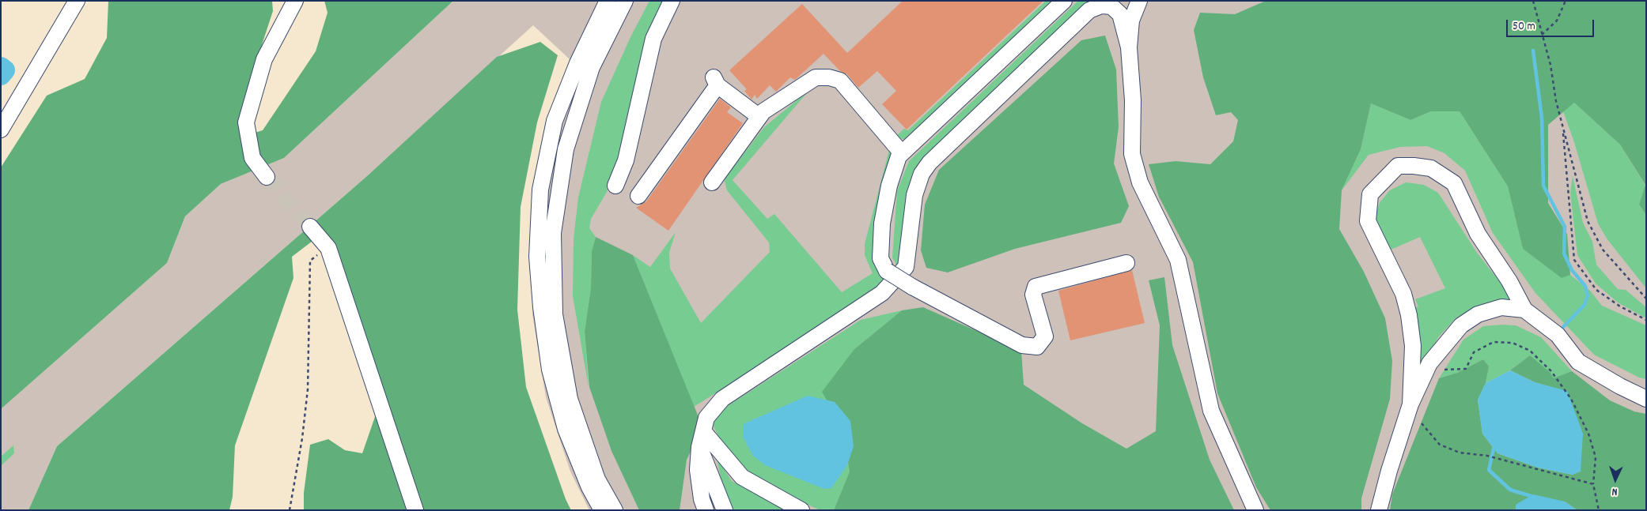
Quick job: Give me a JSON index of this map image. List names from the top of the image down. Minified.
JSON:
{"scale_bar":"50 m","north":"bottom"}
